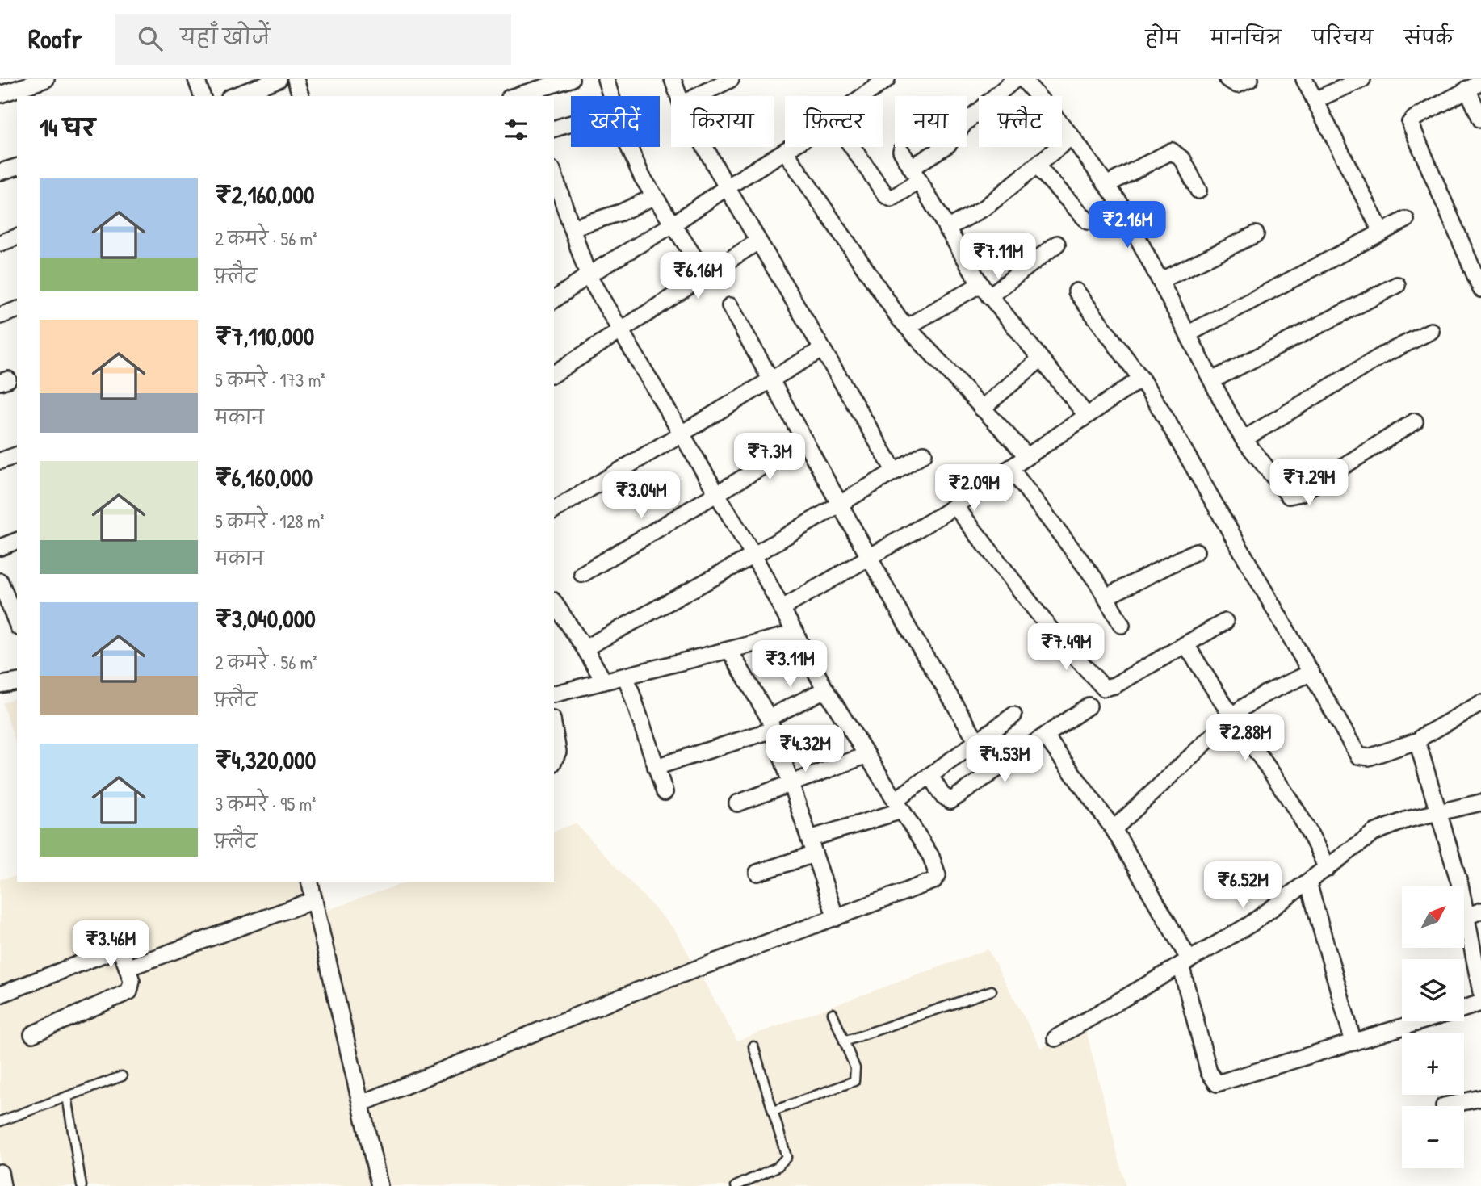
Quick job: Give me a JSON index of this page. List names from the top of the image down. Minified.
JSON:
{"north":"top right","page":{"header":"Roofr","search":"यहाँ खोजें","nav":["होम","मानचित्र","परिचय","संपर्क"],"chip":["खरीदें","किराया","फ़िल्टर","नया","फ़्लैट"],"heading":"14 घर","list":[{"name":"₹2,160,000","note":"2 कमरे · 56 m² · फ़्लैट"},{"name":"₹7,110,000","note":"5 कमरे · 173 m² · मकान"},{"name":"₹6,160,000","note":"5 कमरे · 128 m² · मकान"},{"name":"₹3,040,000","note":"2 कमरे · 56 m² · फ़्लैट"},{"name":"₹4,320,000","note":"3 कमरे · 95 m² · फ़्लैट"}],"price":["₹2.16M","₹7.11M","₹6.16M","₹7.3M","₹7.29M","₹2.09M","₹3.04M","₹7.49M","₹3.11M","₹2.88M","₹4.32M","₹4.53M","₹6.52M","₹3.46M"],"map_buttons":["+","−"]}}
